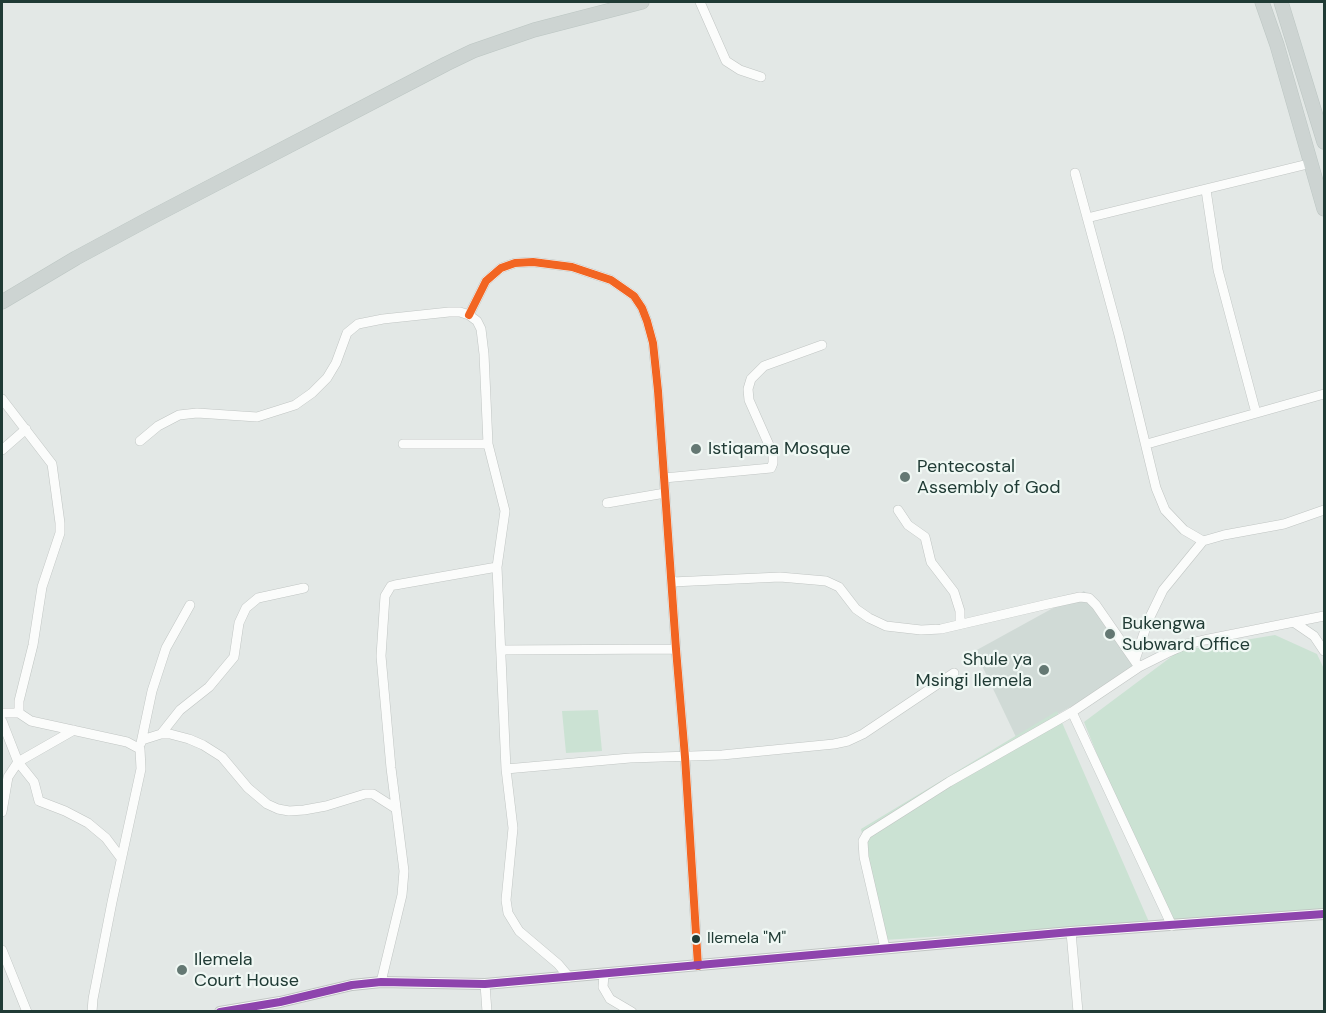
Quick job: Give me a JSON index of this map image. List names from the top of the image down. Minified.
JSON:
{"places":["Istiqama Mosque","Pentecostal Assembly of God","Bukengwa Subward Office","Shule ya Msingi Ilemela","Ilemela \"M\"","Ilemela Court House"]}
